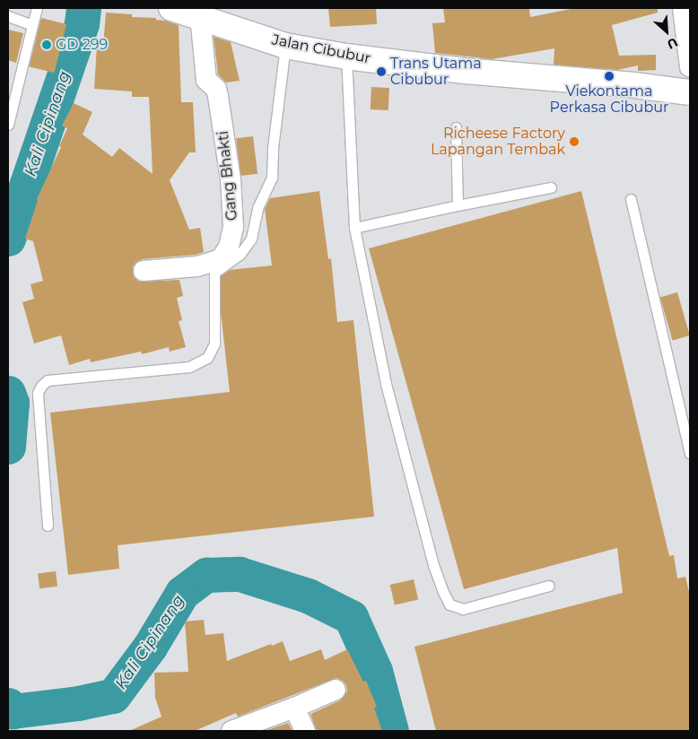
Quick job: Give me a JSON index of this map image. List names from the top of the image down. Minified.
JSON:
{"streets":{"street":["Jalan Cibubur","Gang Bhakti"]},"crossings":[["Jalan Cibubur","Gang Bhakti"]],"water":["Kali Cipinang"],"places":["GD 299","Trans Utama Cibubur","Viekontama Perkasa Cibubur","Richeese Factory Lapangan Tembak"],"north":"bottom right"}
